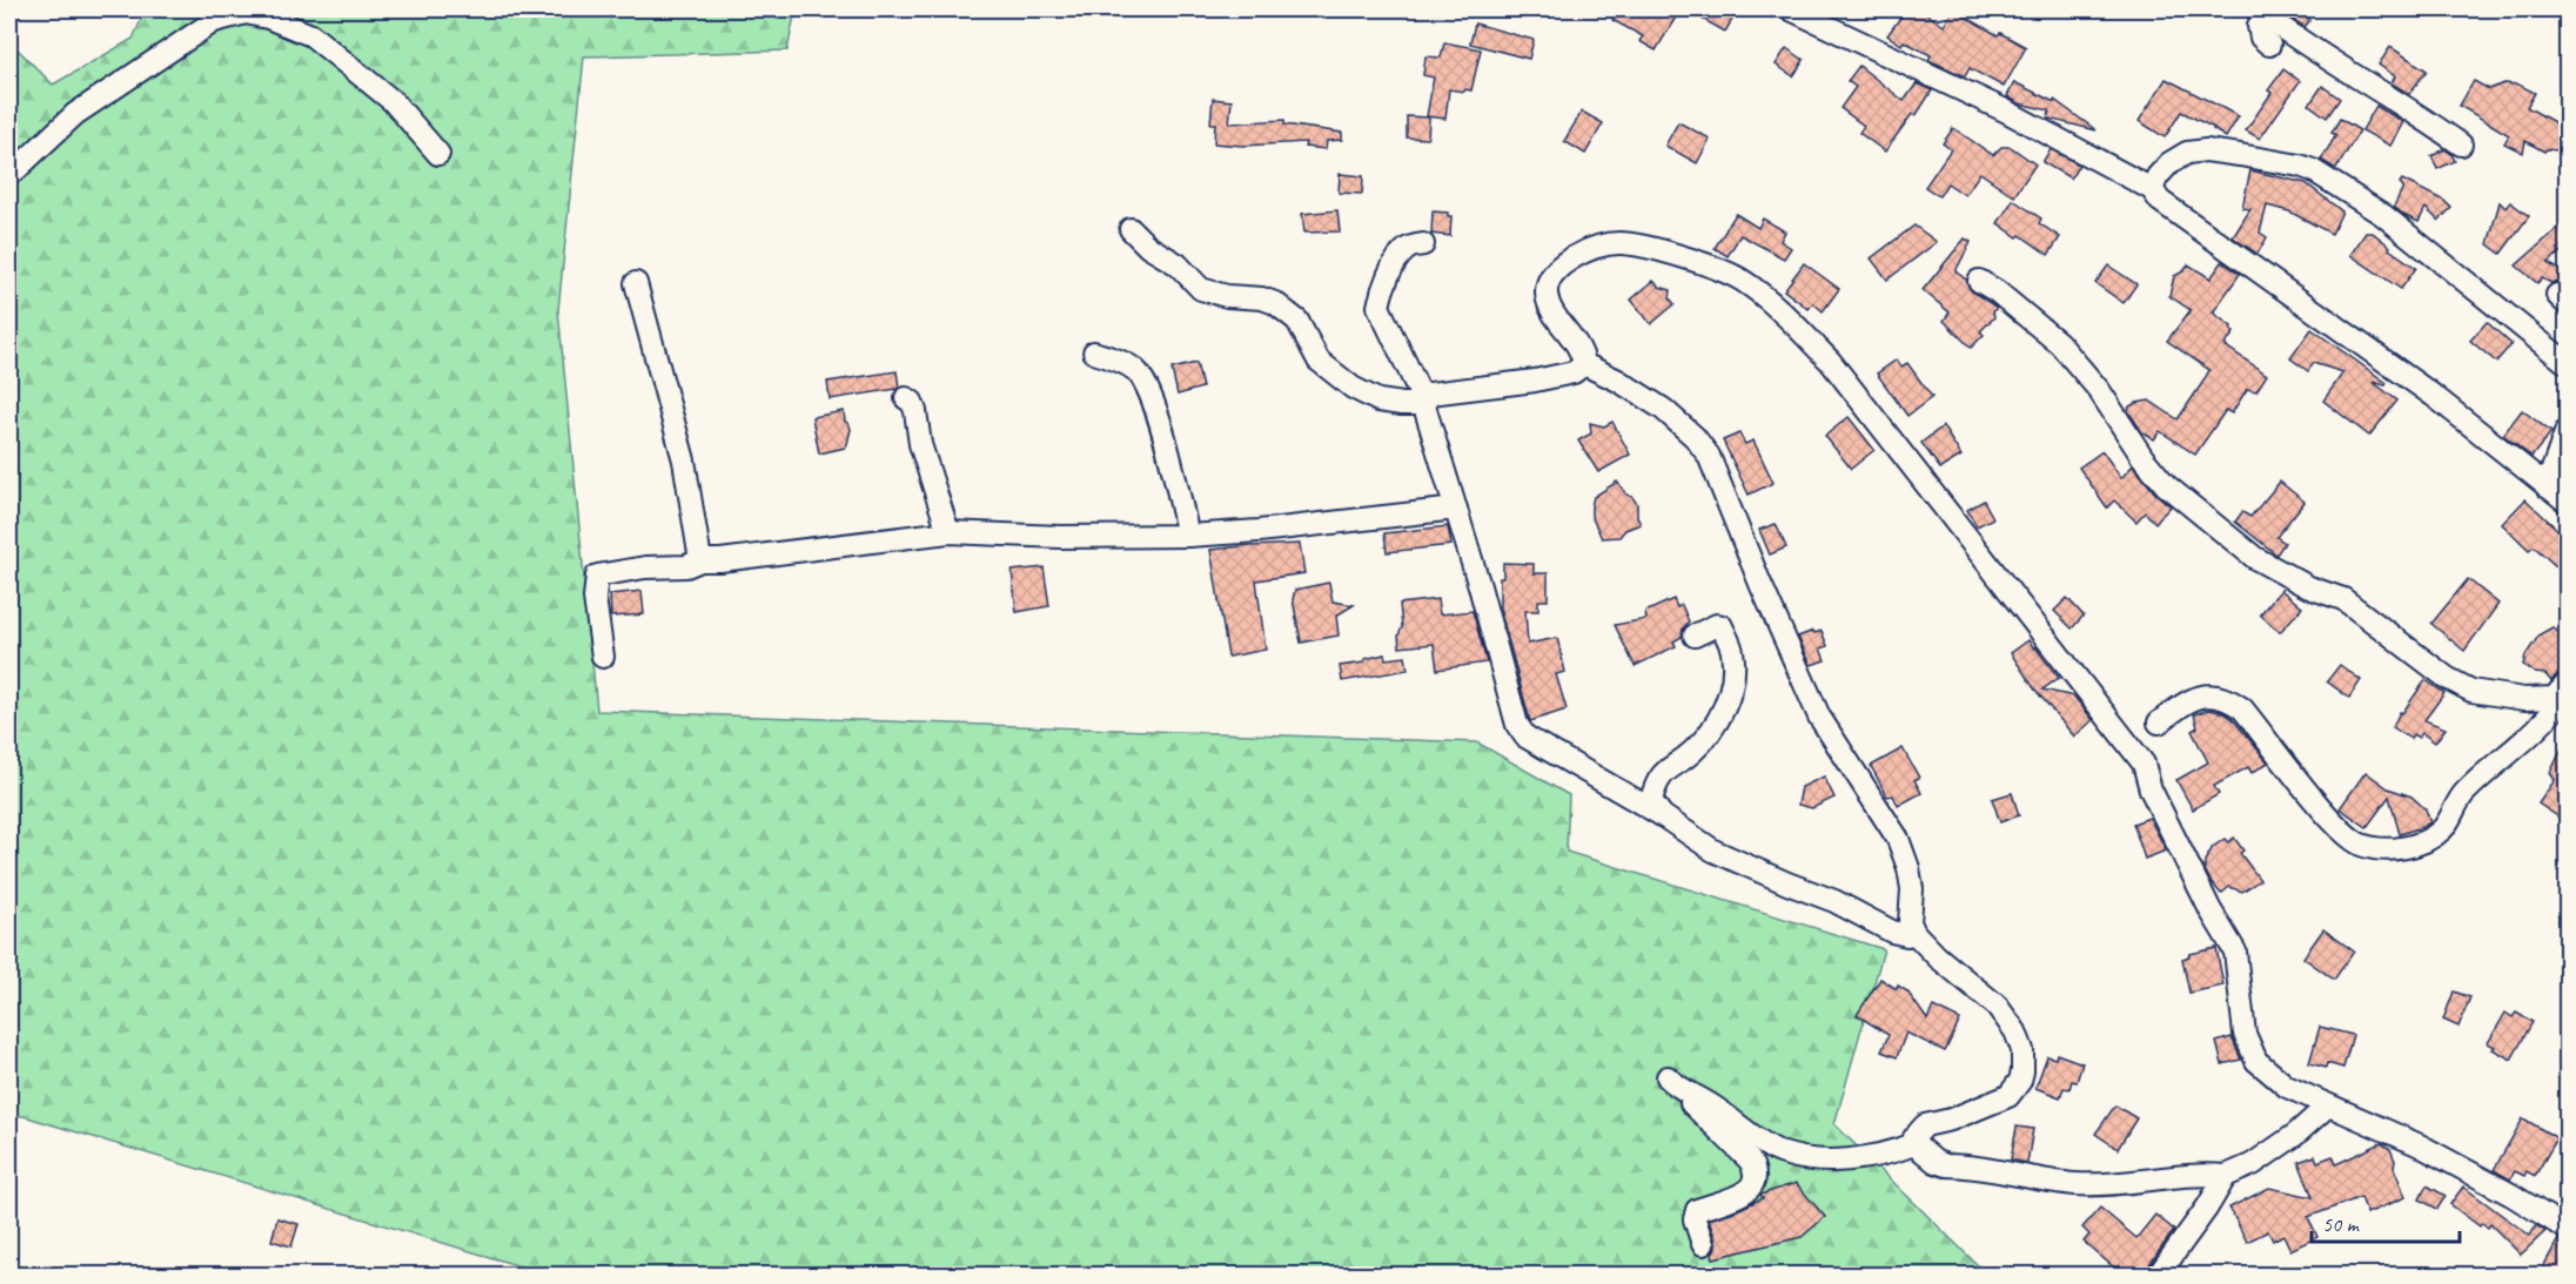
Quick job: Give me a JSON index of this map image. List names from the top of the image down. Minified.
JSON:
{"scale_bar":"50 m"}
